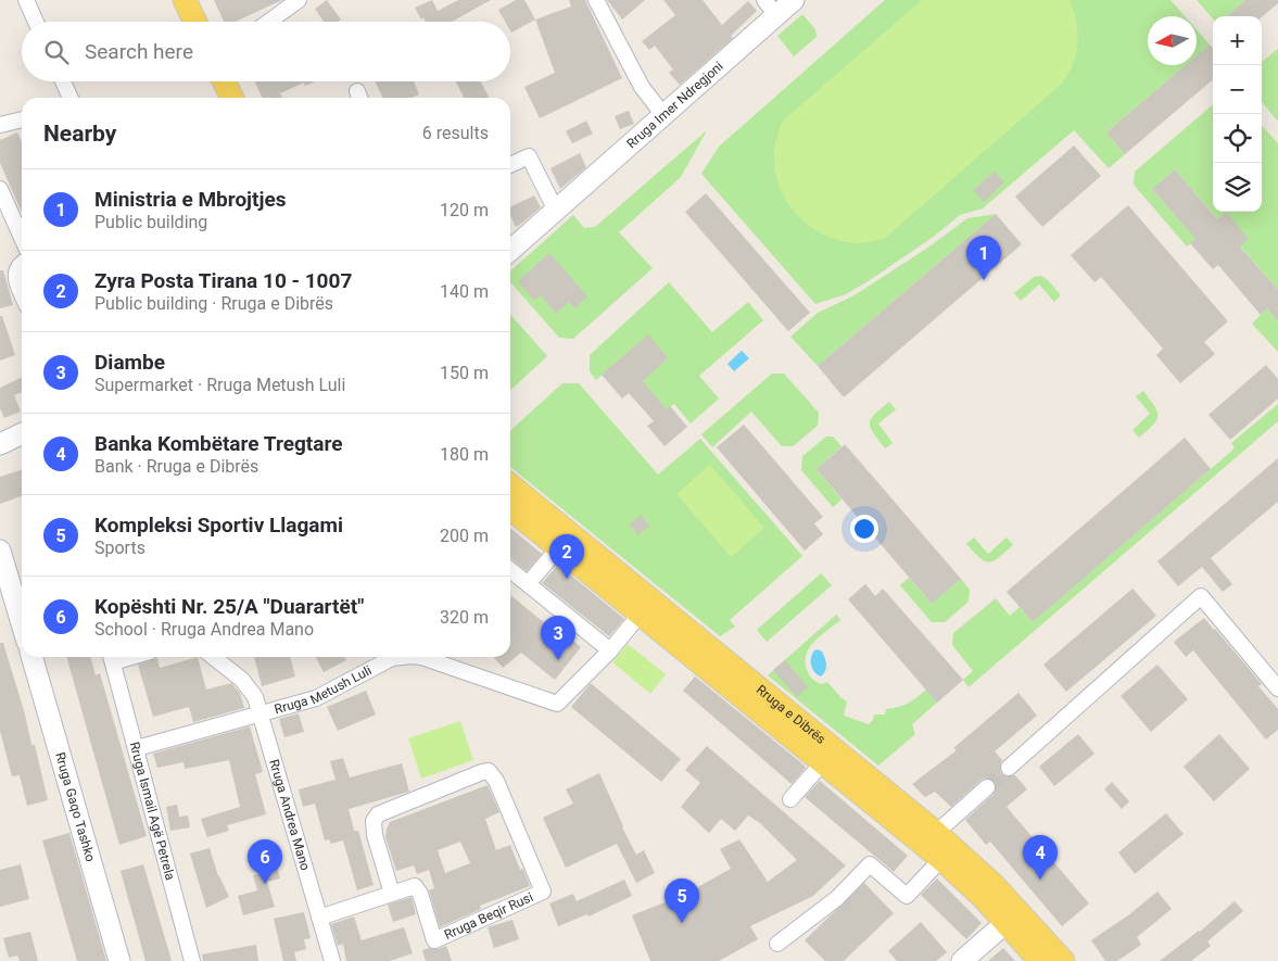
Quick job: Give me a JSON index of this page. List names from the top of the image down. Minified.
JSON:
{"streets":{"main road":["Rruga e Dibrës"],"street":["Rruga Imer Ndregjoni","Rruga Metush Luli","Rruga Gaqo Tashko","Rruga Ismail Agë Petrela","Rruga Andrea Mano","Rruga Beqir Rusi"]},"crossings":[["Rruga Metush Luli","Rruga e Dibrës"],["Rruga Metush Luli","Rruga Ismail Agë Petrela"],["Rruga Metush Luli","Rruga Andrea Mano"]],"north":"left","page":{"map_buttons":["+","−"],"search":"Search here","heading":["Nearby","6 results"],"list":[{"mark":"1","name":"Ministria e Mbrojtjes","note":"Public building","value":"120 m"},{"mark":"2","name":"Zyra Posta Tirana 10 - 1007","note":"Public building · Rruga e Dibrës","value":"140 m"},{"mark":"3","name":"Diambe","note":"Supermarket · Rruga Metush Luli","value":"150 m"},{"mark":"4","name":"Banka Kombëtare Tregtare","note":"Bank · Rruga e Dibrës","value":"180 m"},{"mark":"5","name":"Kompleksi Sportiv Llagami","note":"Sports","value":"200 m"},{"mark":"6","name":"Kopështi Nr. 25/A \"Duarartët\"","note":"School · Rruga Andrea Mano","value":"320 m"}],"pins":["1","2","3","4","6","5"]}}
